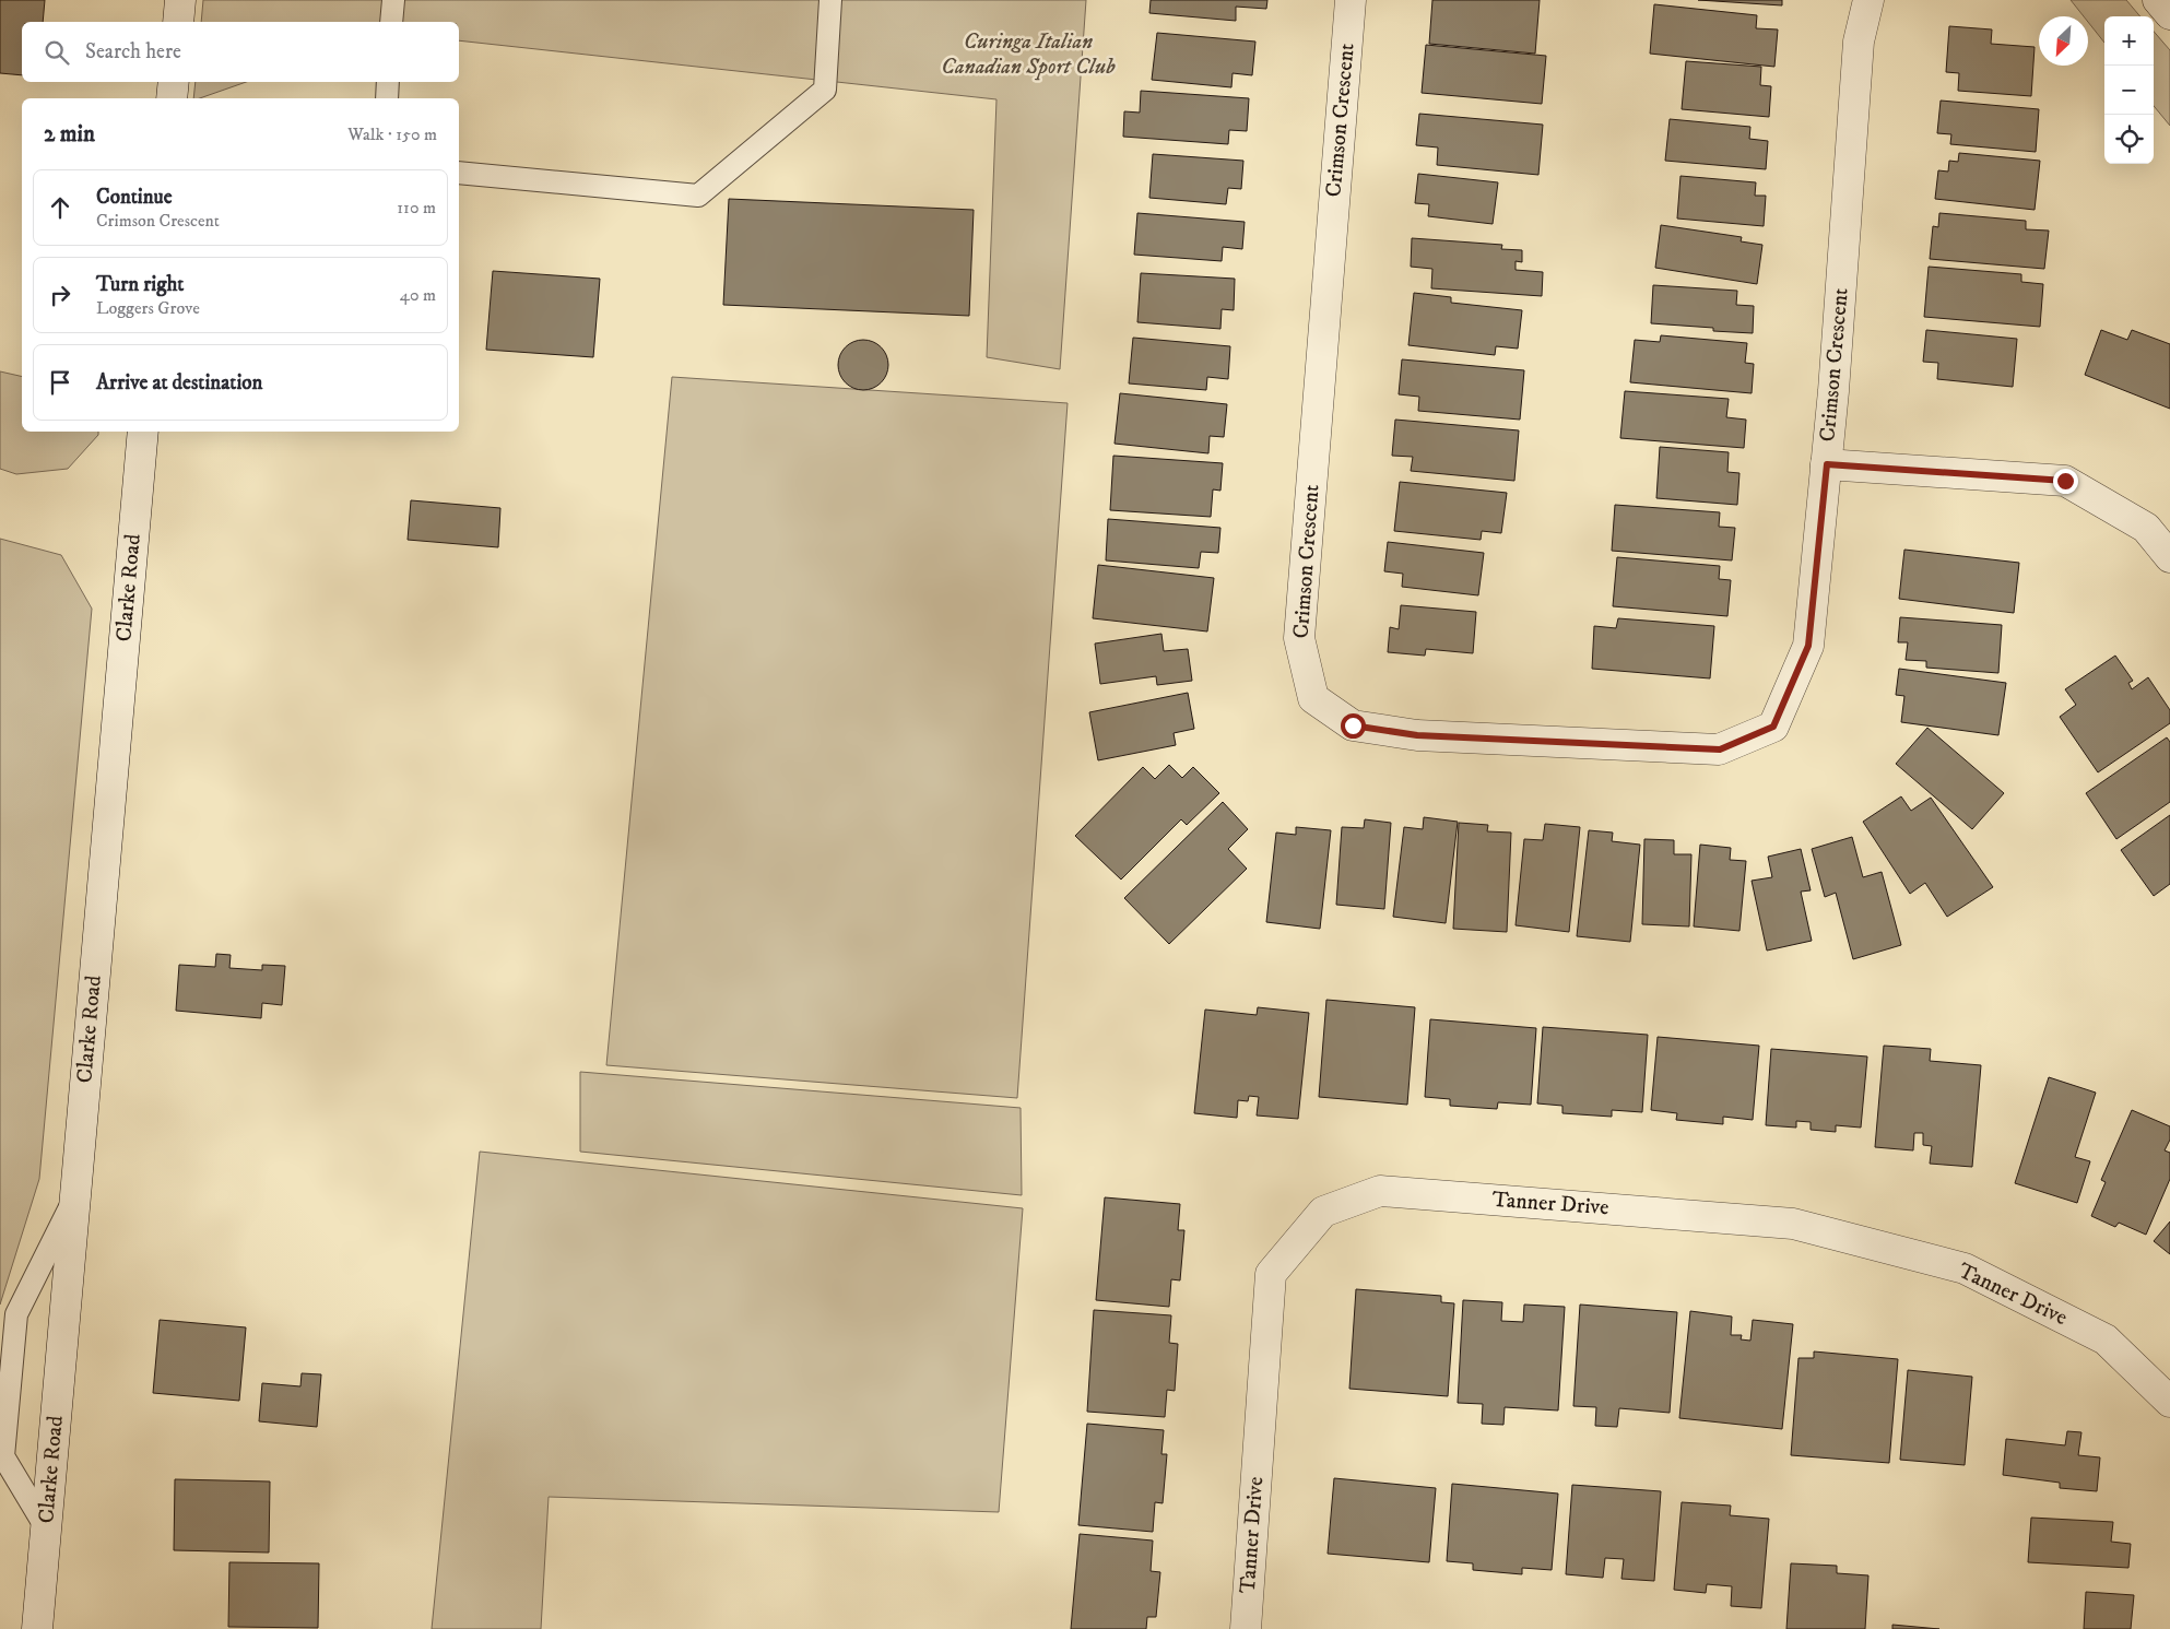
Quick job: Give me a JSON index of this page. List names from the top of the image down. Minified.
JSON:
{"streets":{"street":["Crimson Crescent","Clarke Road","Tanner Drive"]},"parks":["Curinga Italian Canadian Sport Club"],"north":"bottom left","page":{"map_buttons":["+","−"],"search":"Search here","heading":["2 min","Walk · 150 m"],"list":[["Continue","Crimson Crescent","110 m"],["Turn right","Loggers Grove","40 m"],"Arrive at destination"]}}
